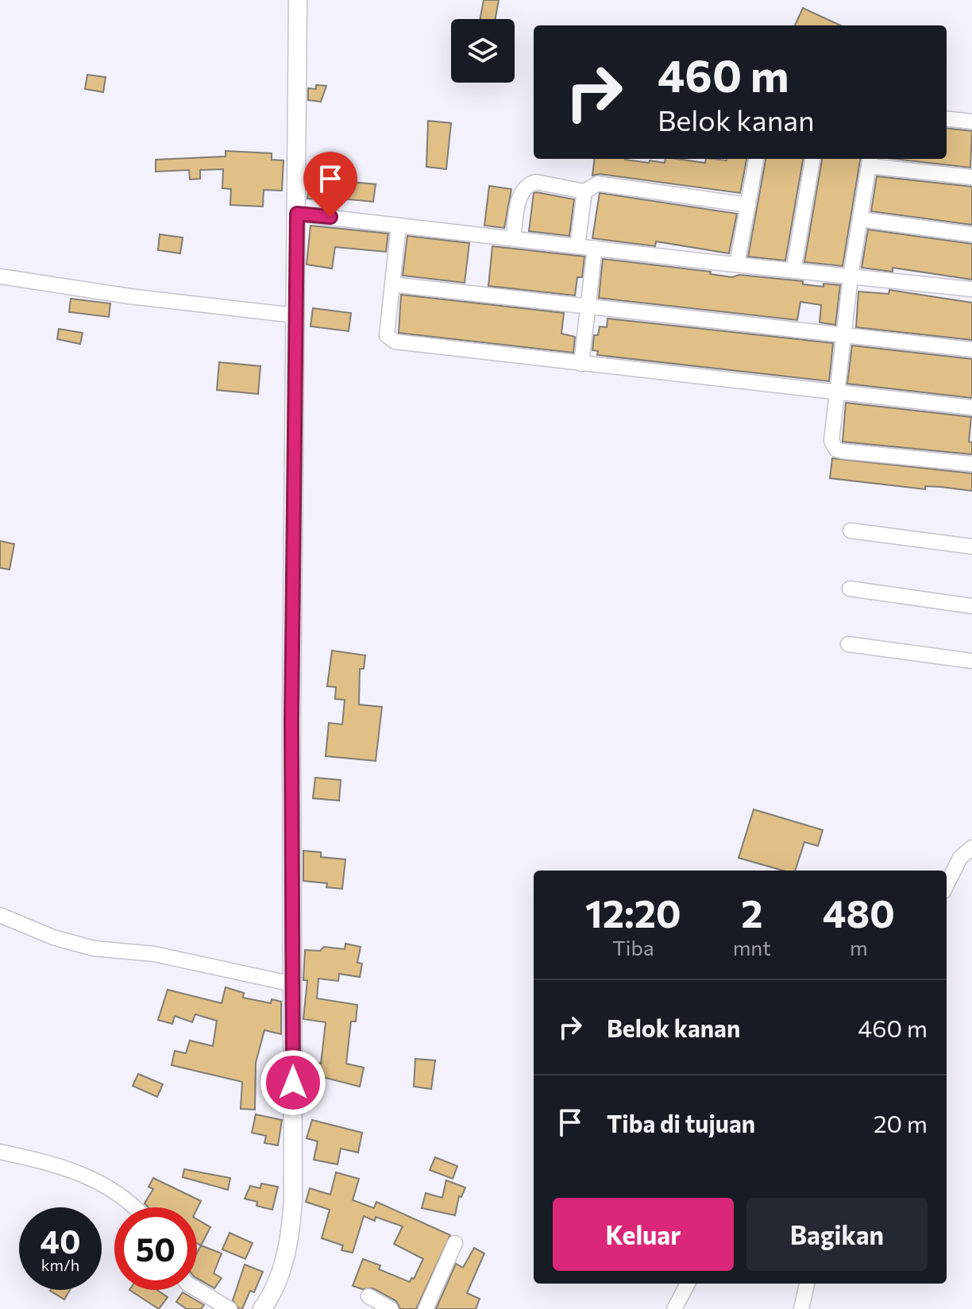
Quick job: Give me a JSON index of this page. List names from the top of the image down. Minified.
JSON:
{"page":{"turn":["460 m","Belok kanan"],"eta":["12:20","Tiba","2","mnt","480","m"],"list":[{"name":"Belok kanan","value":"460 m"},{"name":"Tiba di tujuan","value":"20 m"}],"buttons":["Keluar","Bagikan"],"speed":"40 km/h","limit":"50"}}
